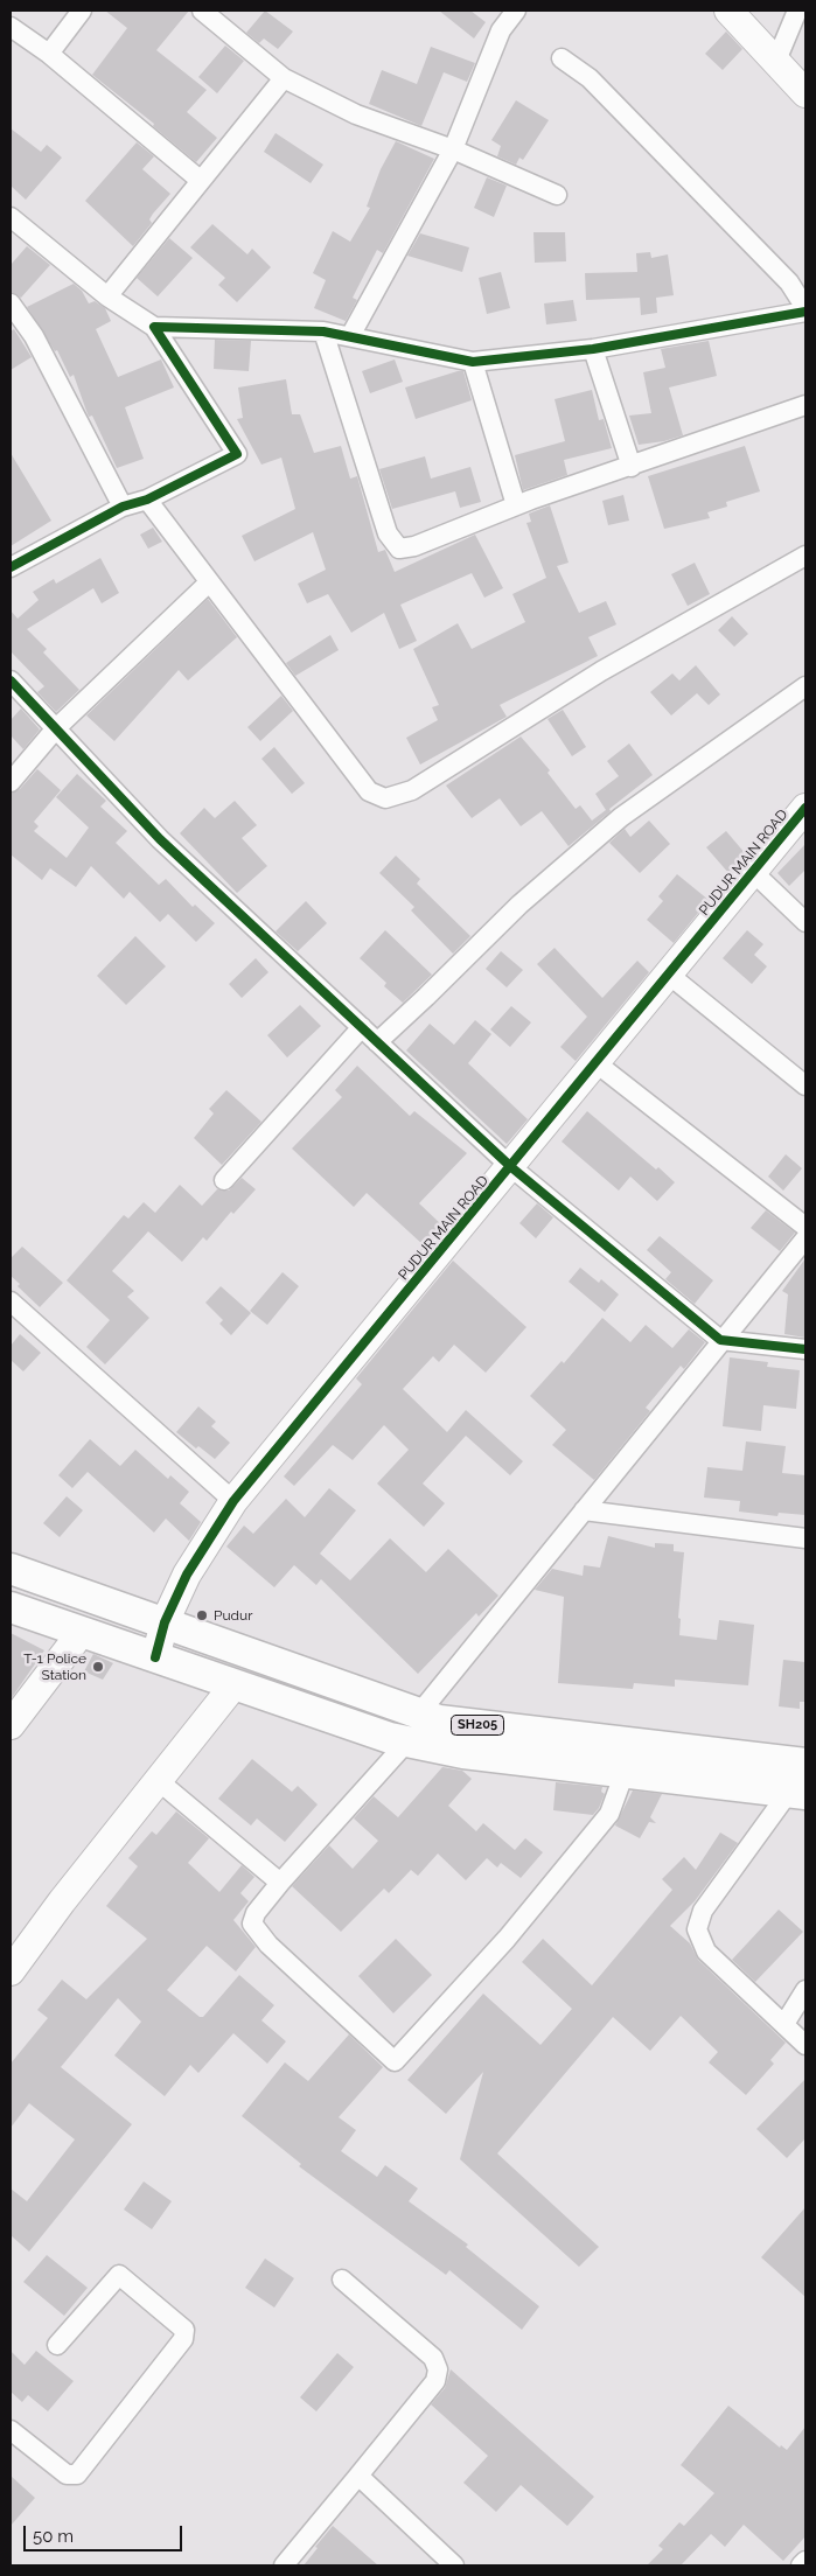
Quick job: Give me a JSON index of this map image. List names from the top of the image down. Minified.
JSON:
{"streets":{"main road":["SH205"],"street":["PUDUR MAIN ROAD"]},"crossings":[["PUDUR MAIN ROAD","SH205"]],"places":["Pudur","T-1 Police Station"],"scale_bar":"50 m"}
